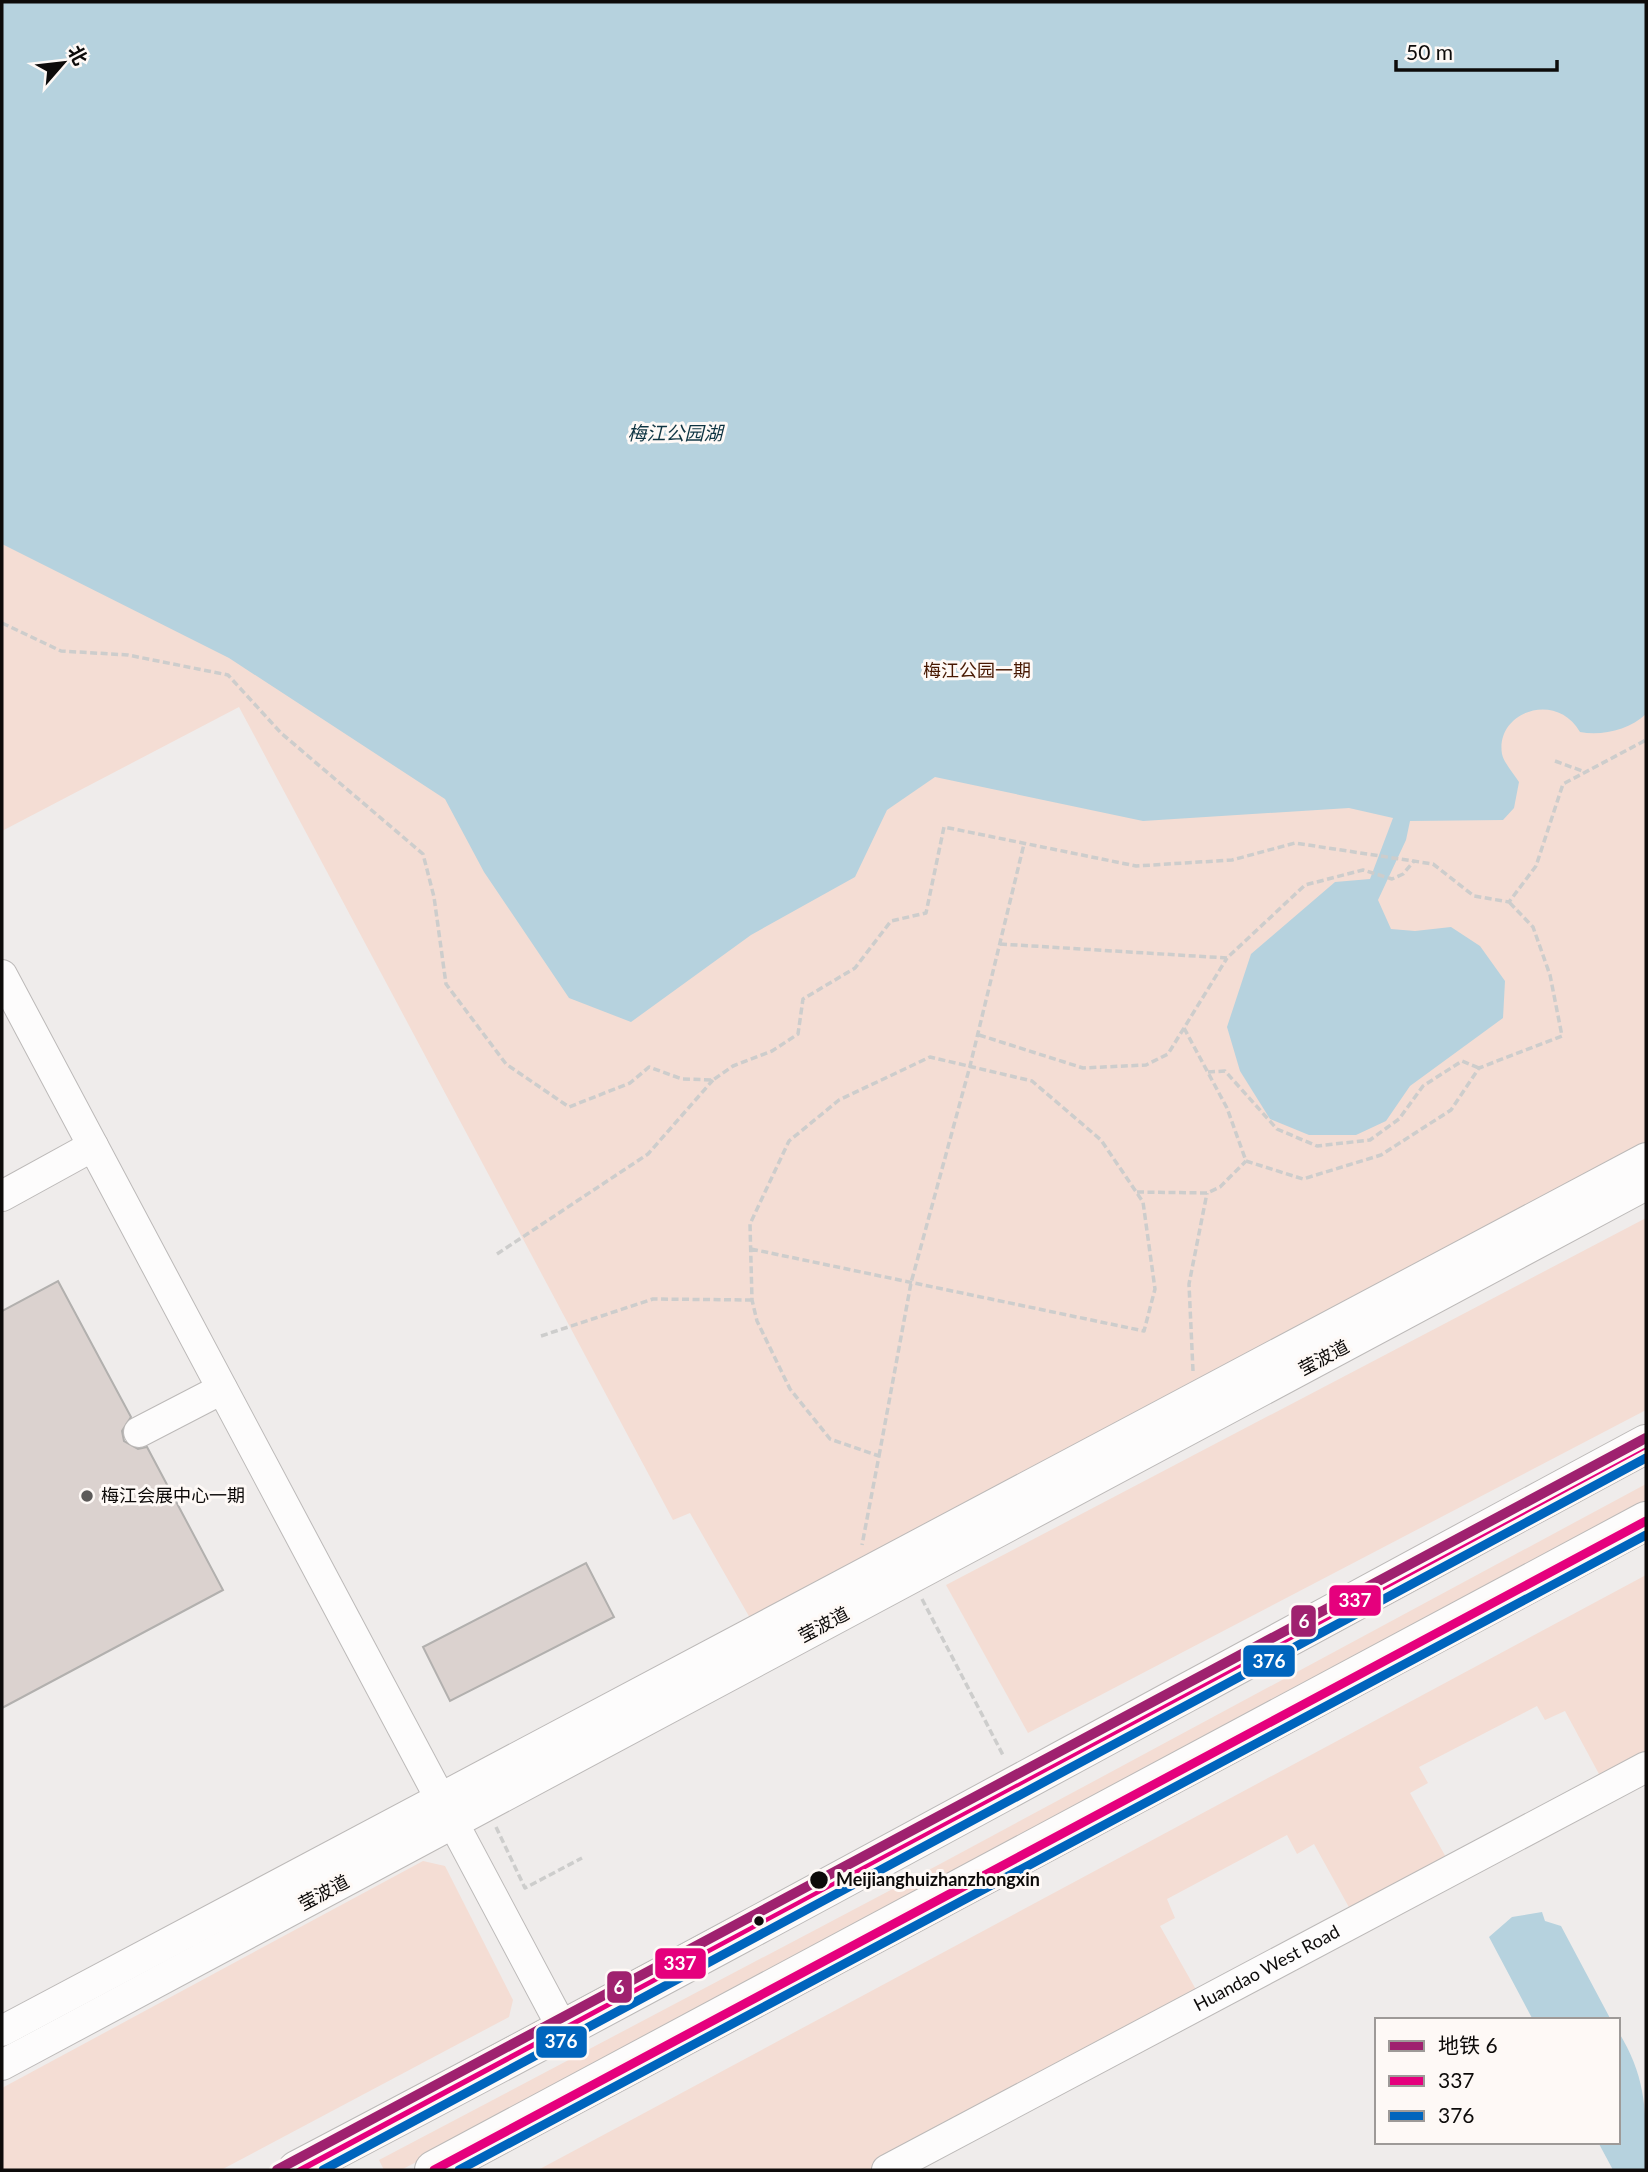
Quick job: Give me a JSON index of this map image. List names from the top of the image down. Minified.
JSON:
{"streets":{"street":["莹波道","Huandao West Road"]},"water":["梅江公园湖"],"parks":["梅江公园一期"],"places":["梅江会展中心一期","Meijianghuizhanzhongxin"],"lines":["metro line 6","transit line 337","transit line 376"],"legend":["地铁 6","337","376"],"scale_bar":"50 m","north":"top right"}
